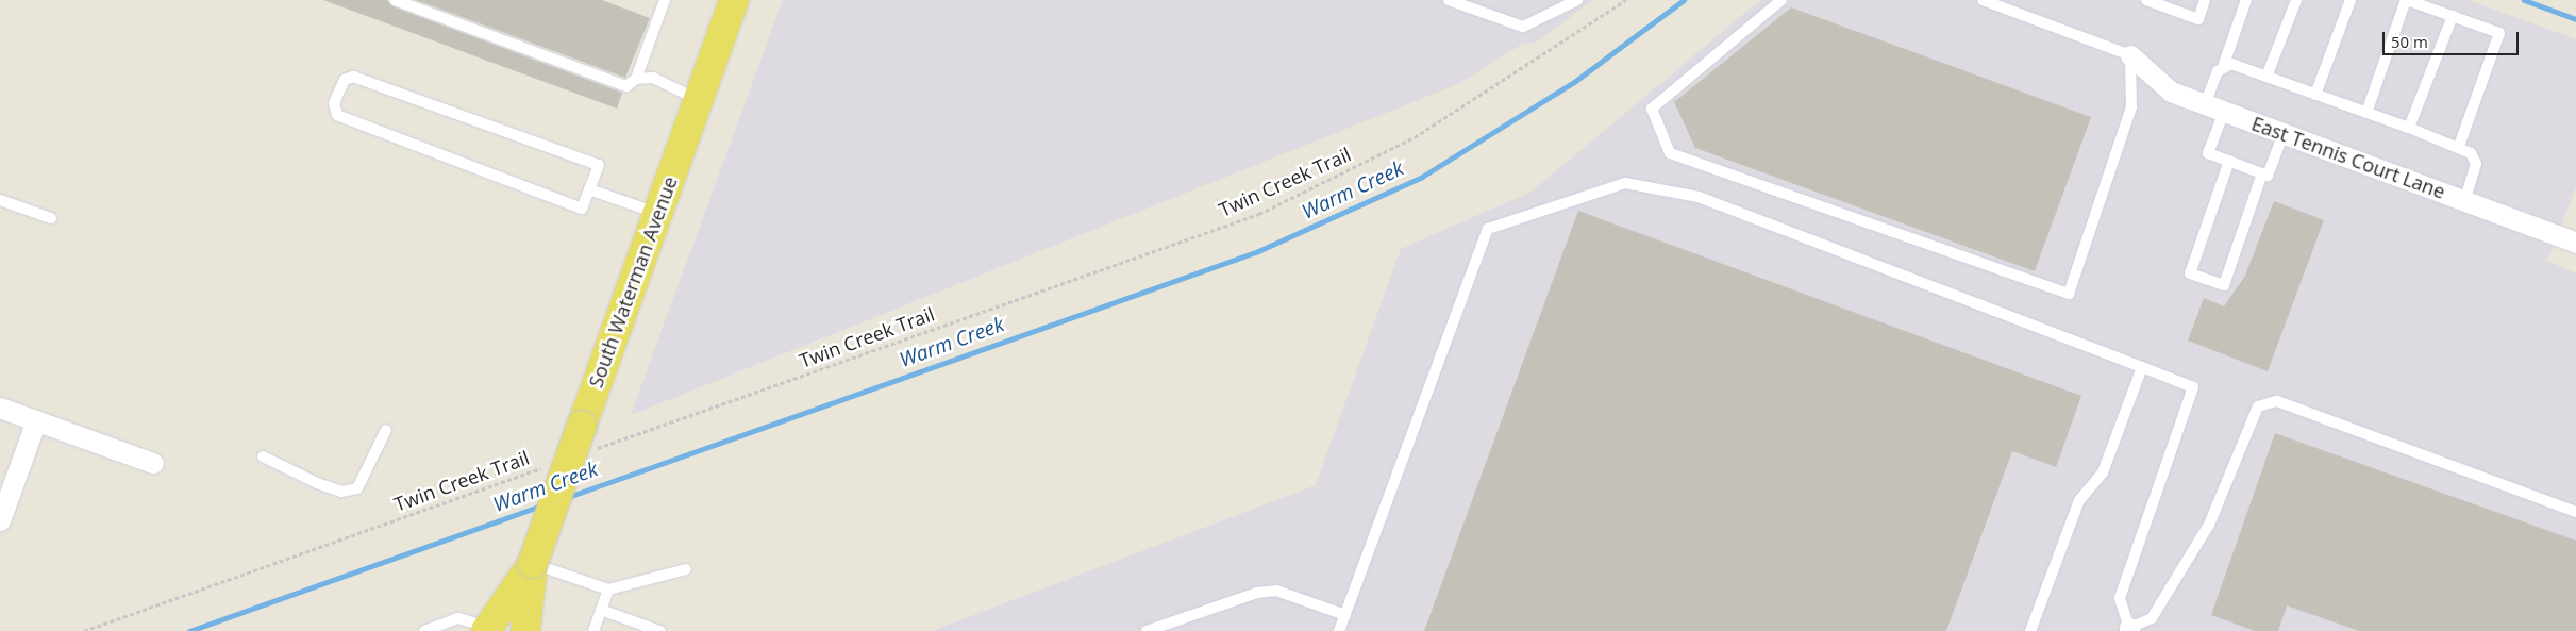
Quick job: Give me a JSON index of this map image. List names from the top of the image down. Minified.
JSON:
{"streets":{"main road":["South Waterman Avenue"],"street":["East Tennis Court Lane"],"path":["Twin Creek Trail"]},"crossings":[["Twin Creek Trail","South Waterman Avenue"]],"water":["Warm Creek"],"scale_bar":"50 m"}
